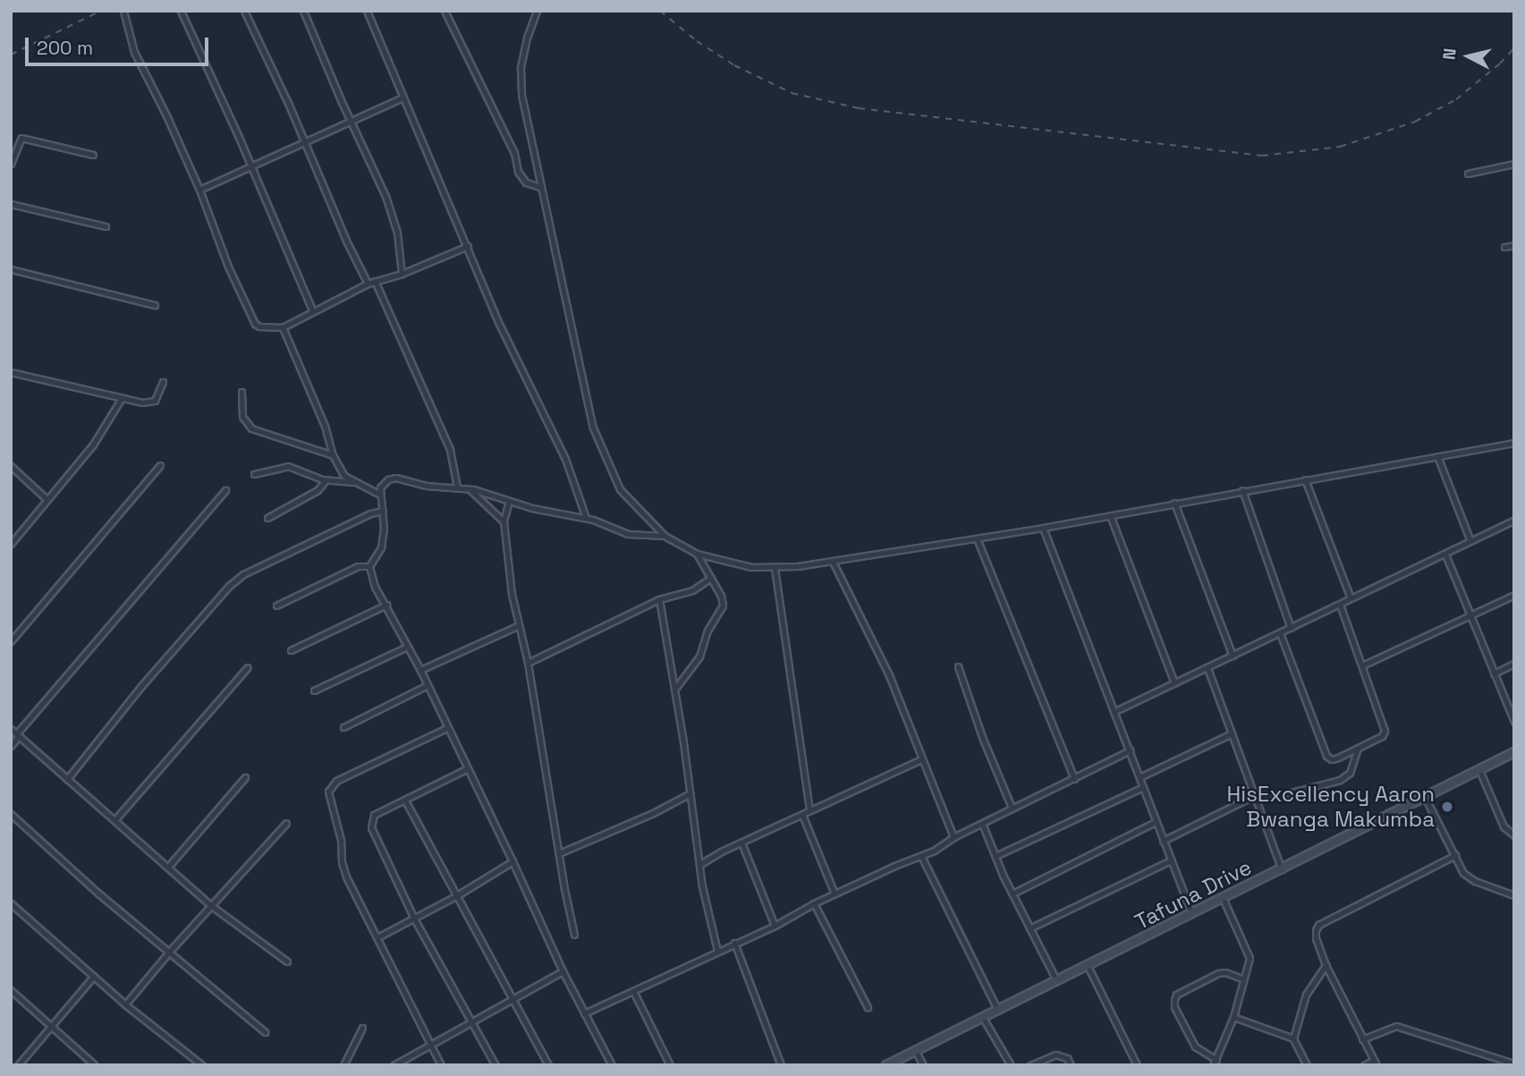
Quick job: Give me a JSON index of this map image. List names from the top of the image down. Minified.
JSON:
{"streets":{"main road":["Tafuna Drive"]},"places":["HisExcellency Aaron Bwanga Makumba"],"scale_bar":"200 m","north":"left"}
